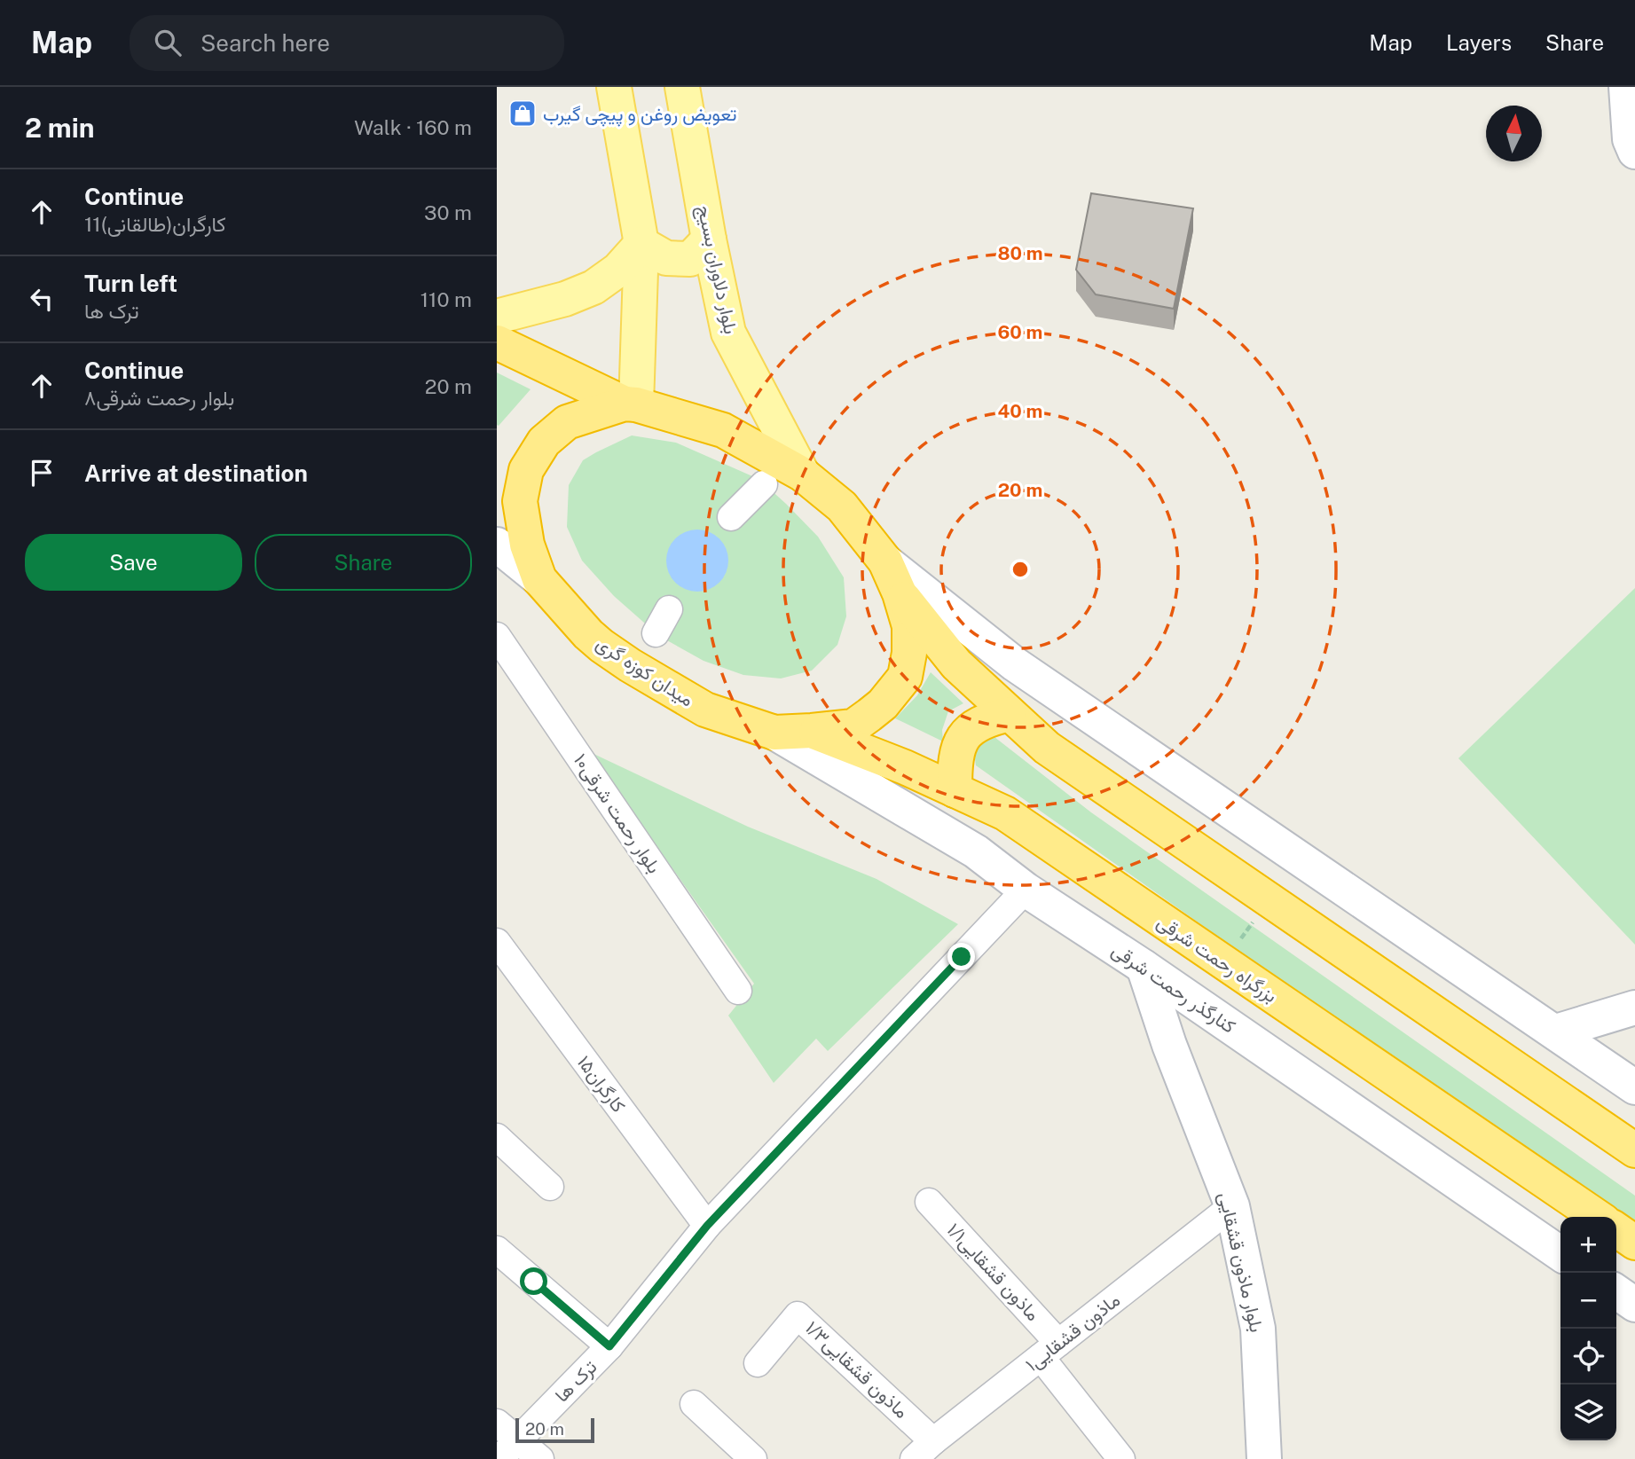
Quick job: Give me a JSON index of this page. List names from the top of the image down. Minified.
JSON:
{"streets":{"highway":["میدان کوزه گری","بزرگراه رحمت شرقی"],"main road":["بلوار دلاوران بسیج","کنارگذر رحمت شرقی","بلوار ماذون قشقایی"],"street":["۱۰بلوار رحمت شرقی","۱۵کارگران","ماذون قشقایی۱/۱","ماذون قشقایی۱","ماذون قشقایی۱/۳","ترک ها"]},"crossings":[["بلوار دلاوران بسیج","میدان کوزه گری"],["میدان کوزه گری","بزرگراه رحمت شرقی"],["میدان کوزه گری","کنارگذر رحمت شرقی"],["کنارگذر رحمت شرقی","بلوار ماذون قشقایی"],["کنارگذر رحمت شرقی","ترک ها"],["۱۵کارگران","ترک ها"],["بلوار ماذون قشقایی","ماذون قشقایی۱"],["ماذون قشقایی۱/۱","ماذون قشقایی۱"],["ماذون قشقایی۱","ماذون قشقایی۱/۳"]],"places":{"shop":["تعویض روغن و پیچی گیرب"]},"scale_bar":"20 m","north":"top","page":{"header":"Map","search":"Search here","nav":["Map","Layers","Share"],"heading":["2 min","Walk · 160 m"],"list":[["Continue","11کارگران(طالقانی)","30 m"],["Turn left","ترک ها","110 m"],["Continue","بلوار رحمت شرقی۸","20 m"],"Arrive at destination"],"buttons":["Save","Share"],"map_buttons":["+","−"],"scale":"20 m"},"rings":["80 m","60 m","40 m","20 m"]}
